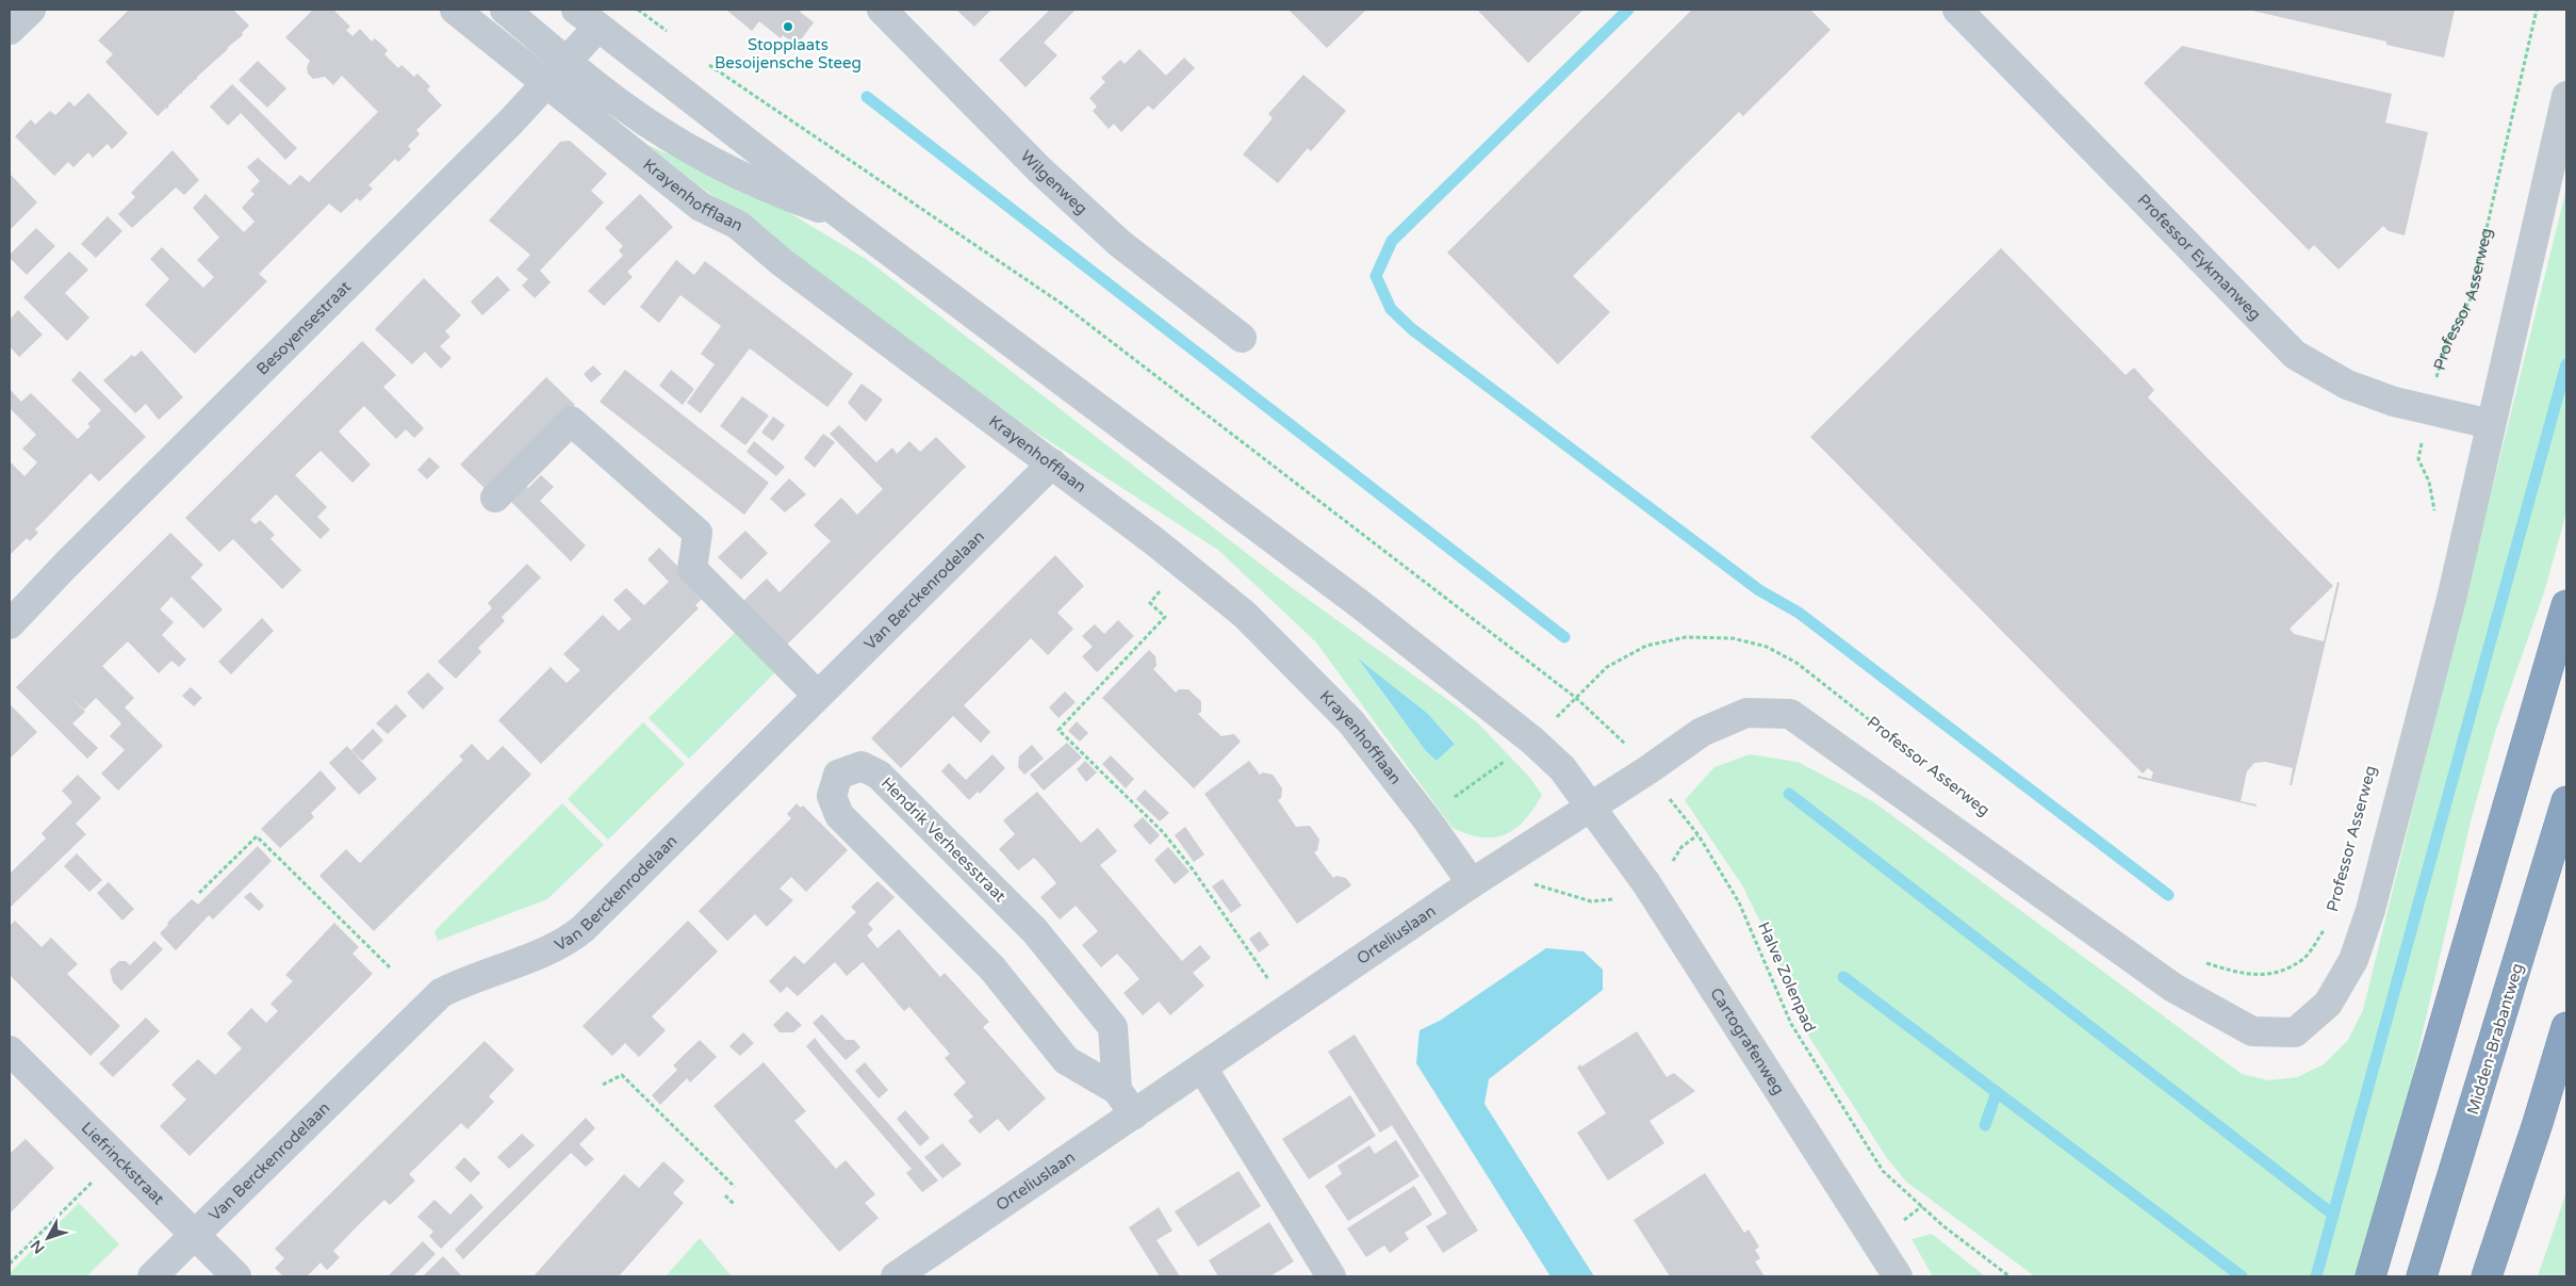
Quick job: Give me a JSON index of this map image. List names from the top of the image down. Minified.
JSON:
{"streets":{"highway":["Midden-Brabantweg"],"street":["Wilgenweg","Krayenhofflaan","Professor Eykmanweg","Besoyensestraat","Van Berckenrodelaan","Hendrik Verheesstraat","Orteliuslaan","Cartografenweg","Liefrinckstraat"],"path":["Professor Asserweg","Halve Zolenpad"]},"crossings":[["Krayenhofflaan","Besoyensestraat"],["Krayenhofflaan","Van Berckenrodelaan"],["Krayenhofflaan","Orteliuslaan"],["Professor Eykmanweg","Professor Asserweg"],["Professor Asserweg","Halve Zolenpad"],["Van Berckenrodelaan","Liefrinckstraat"],["Hendrik Verheesstraat","Orteliuslaan"],["Orteliuslaan","Cartografenweg"]],"places":["Stopplaats Besoijensche Steeg"],"north":"bottom left"}
